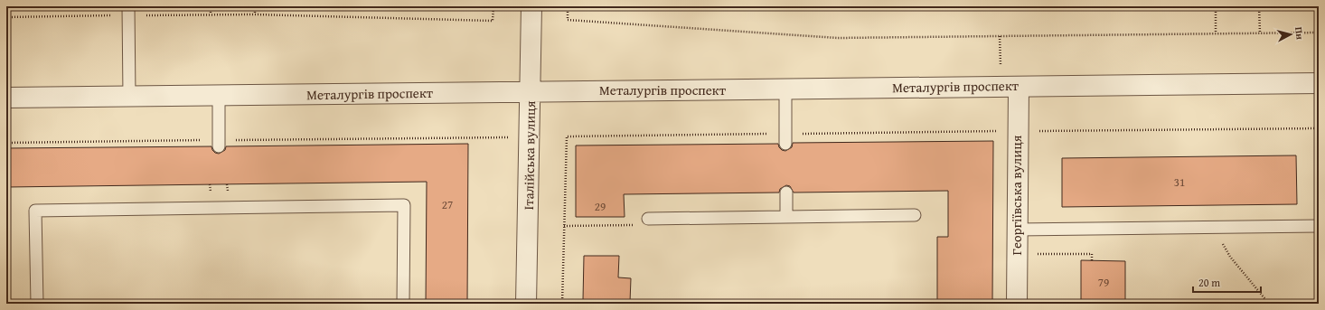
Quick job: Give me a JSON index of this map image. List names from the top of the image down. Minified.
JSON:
{"streets":{"street":["Металургів проспект","Італійська вулиця","Георгіївська вулиця"]},"crossings":[["Металургів проспект","Італійська вулиця"],["Металургів проспект","Георгіївська вулиця"]],"house_numbers":["31","27","29","79"],"scale_bar":"20 m","north":"right"}
